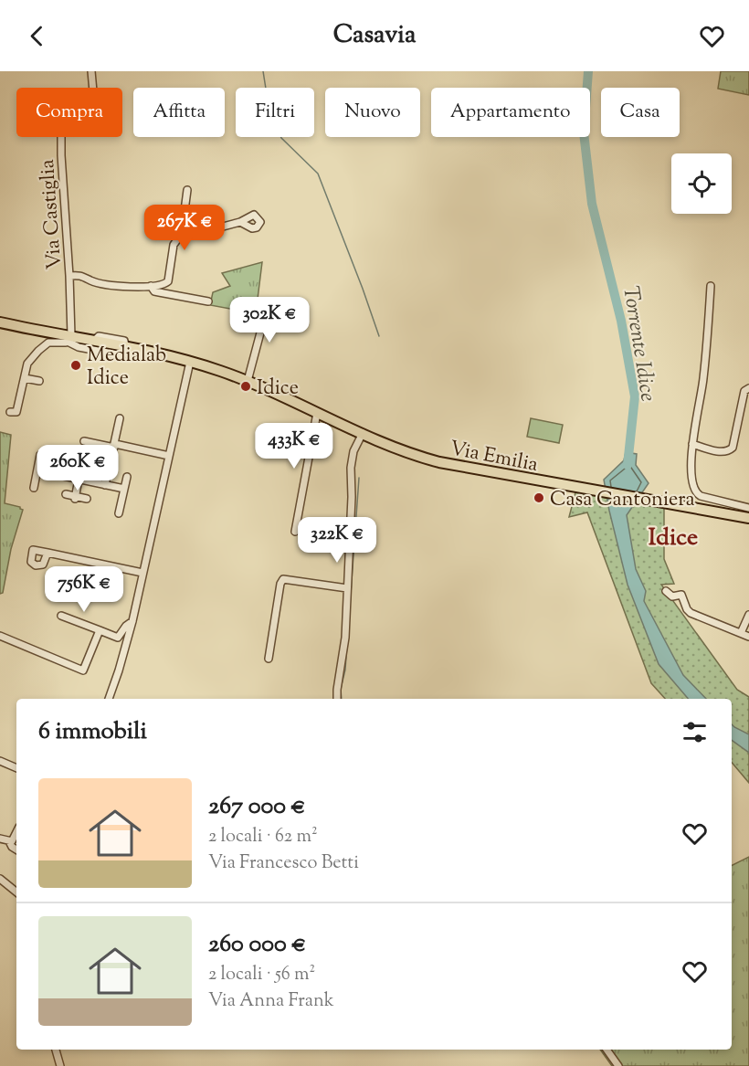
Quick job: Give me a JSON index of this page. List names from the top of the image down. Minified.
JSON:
{"streets":{"main road":["Via Emilia"],"street":["Via Castiglia"]},"crossings":[["Via Castiglia","Via Emilia"]],"districts":["Idice"],"water":["Torrente Idice"],"places":["Medialab Idice","Idice","Casa Cantoniera"],"page":{"header":"Casavia","chip":["Compra","Affitta","Filtri","Nuovo","Appartamento","Casa"],"price":["267K €","302K €","433K €","260K €","322K €","756K €"],"heading":"6 immobili","list":[{"name":"267 000 €","note":"2 locali · 62 m² · Via Francesco Betti"},{"name":"260 000 €","note":"2 locali · 56 m² · Via Anna Frank"}]}}
